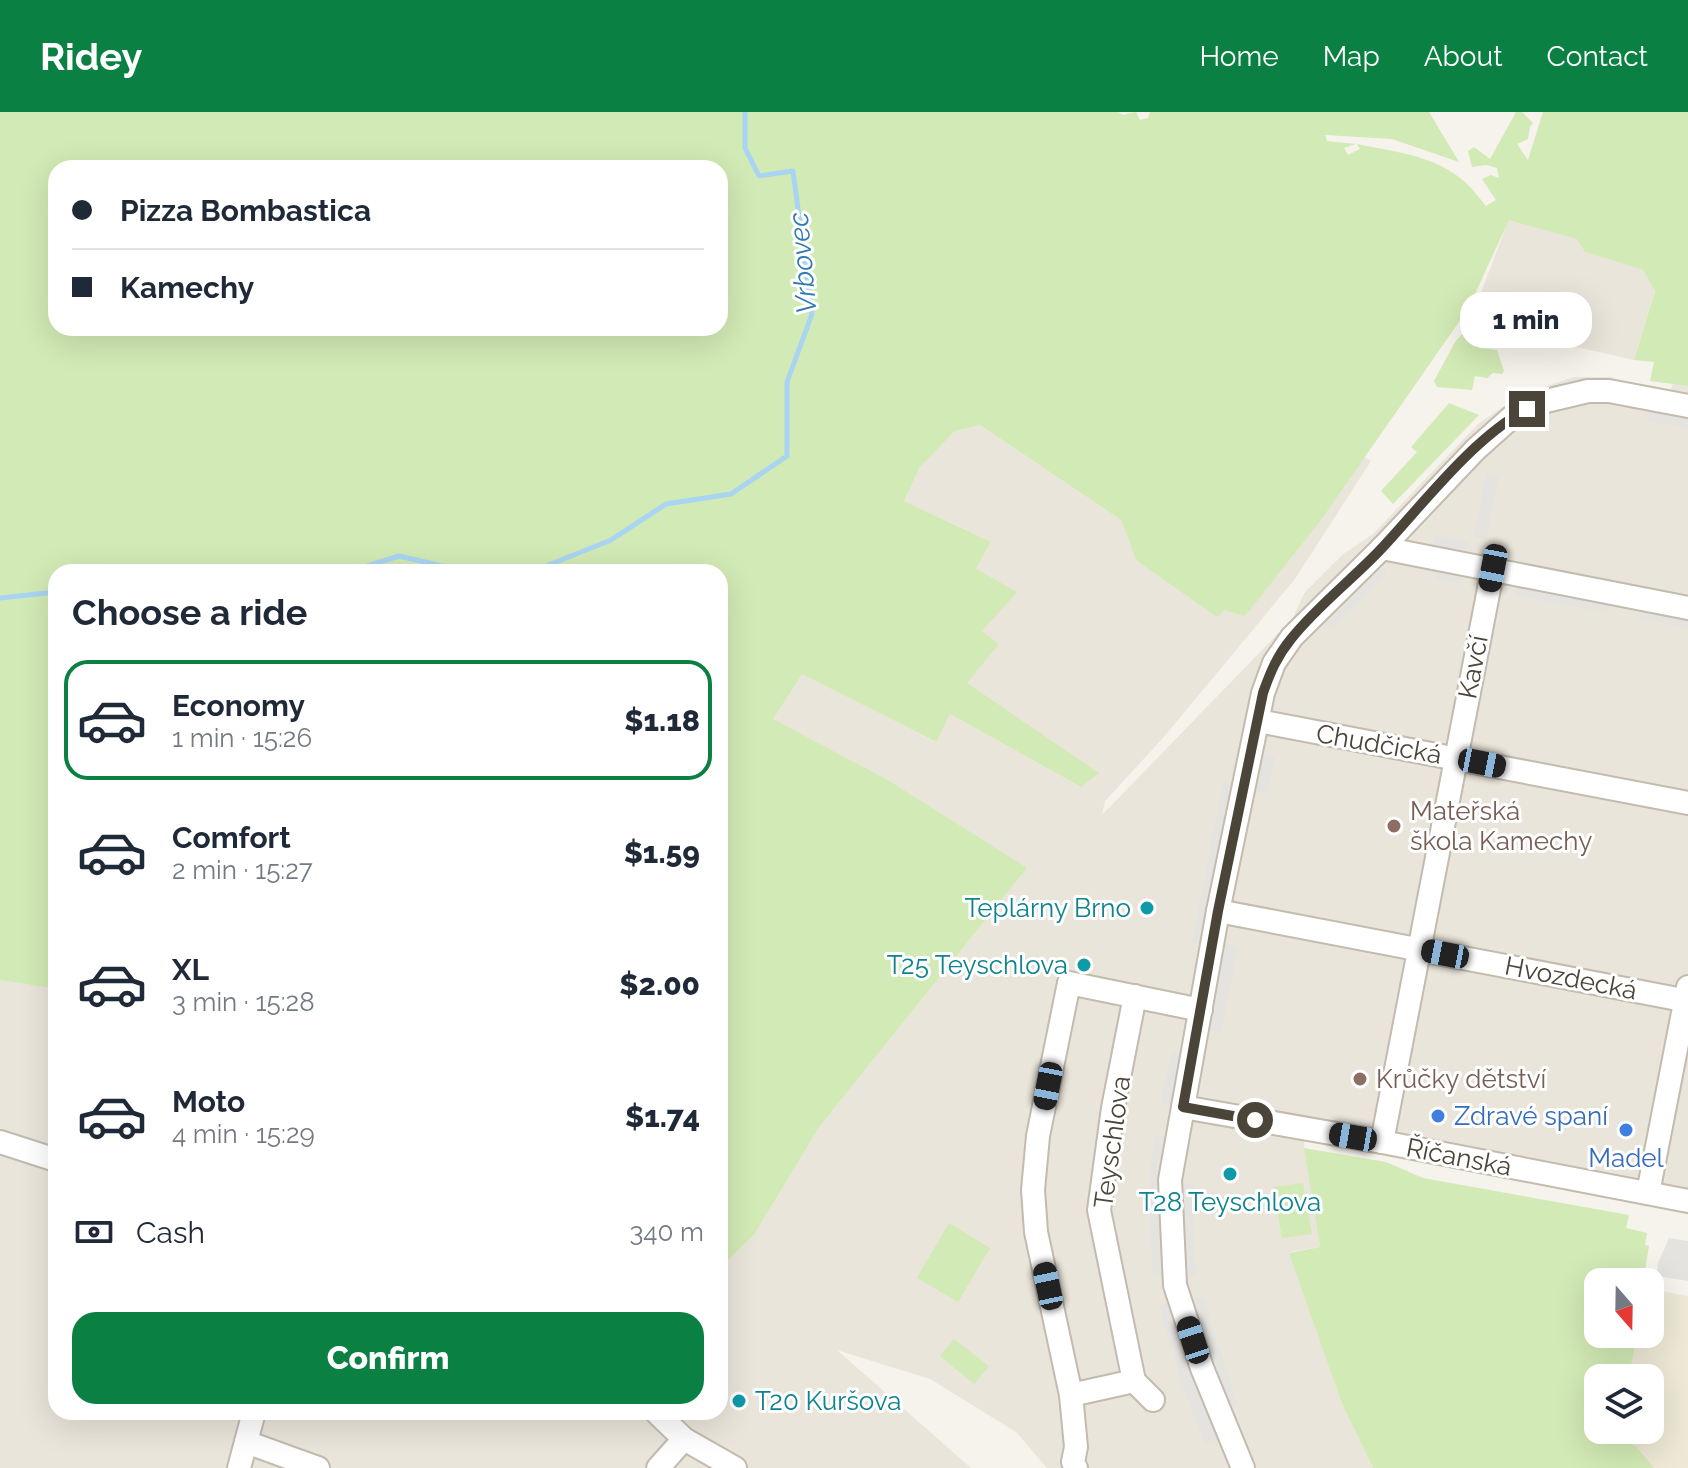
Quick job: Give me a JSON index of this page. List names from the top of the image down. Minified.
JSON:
{"streets":{"street":["Kavčí","Chudčická","Hvozdecká","Teyschlova","Říčanská"]},"crossings":[["Kavčí","Chudčická"],["Kavčí","Hvozdecká"],["Kavčí","Říčanská"]],"water":["Vrbovec"],"places":["Mateřská škola Kamechy","Teplárny Brno","T25 Teyschlova","Krůčky dětství","Zdravé spaní","Madel","T28 Teyschlova","T20 Kuršova"],"north":"bottom","page":{"header":"Ridey","nav":["Home","Map","About","Contact"],"banner":["Pizza Bombastica","Kamechy"],"bubble":"1 min","heading":"Choose a ride","list":[{"name":"Economy","note":"1 min · 15:26","value":"$1.18"},{"name":"Comfort","note":"2 min · 15:27","value":"$1.59"},{"name":"XL","note":"3 min · 15:28","value":"$2.00"},{"name":"Moto","note":"4 min · 15:29","value":"$1.74"}],"pay":["Cash","340 m"],"buttons":"Confirm"}}
